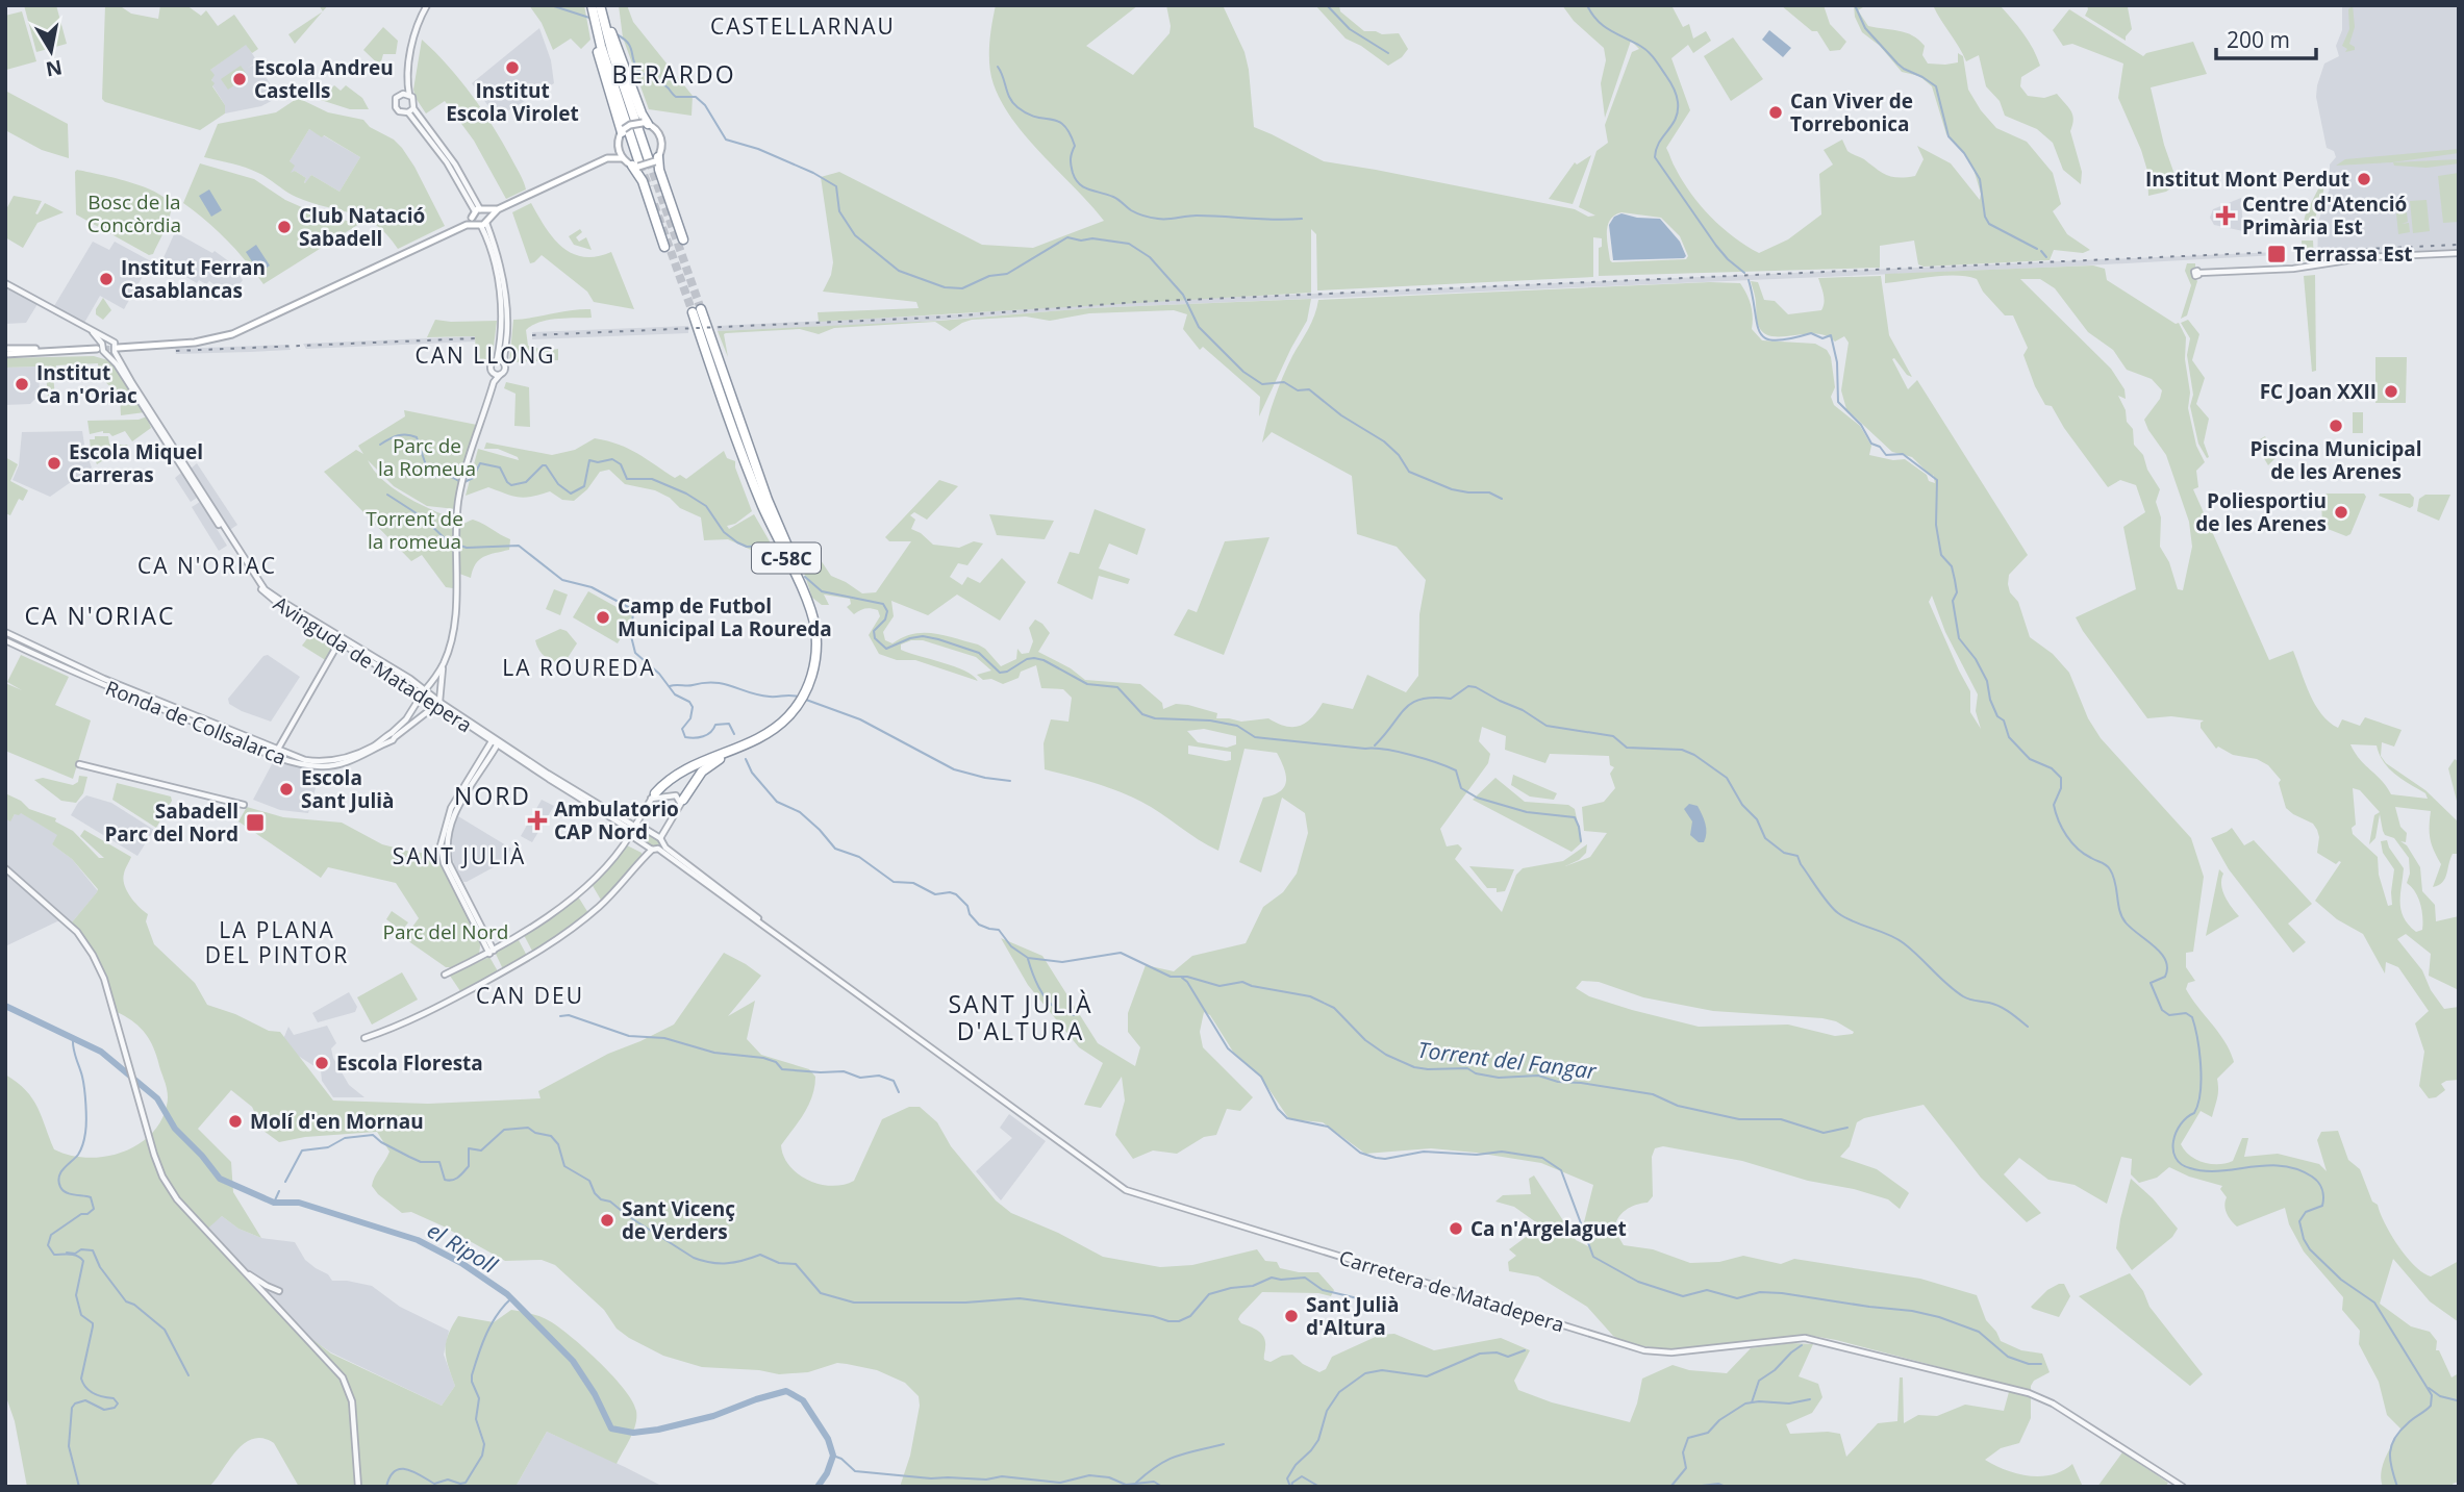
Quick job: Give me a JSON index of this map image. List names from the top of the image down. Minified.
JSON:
{"streets":{"highway":["C-58C"],"street":["Avinguda de Matadepera","Ronda de Collsalarca","Carretera de Matadepera"]},"crossings":[["C-58C","Avinguda de Matadepera"],["Avinguda de Matadepera","Carretera de Matadepera"]],"districts":["CASTELLARNAU","BERARDO","CAN LLONG","CA N'ORIAC","CA N'ORIAC","LA ROUREDA","NORD","SANT JULIÀ","LA PLANA DEL PINTOR","CAN DEU","SANT JULIÀ D'ALTURA"],"water":["Torrent del Fangar","el Ripoll"],"parks":["Bosc de la Concòrdia","Parc de la Romeua","Torrent de la romeua","Parc del Nord"],"places":{"other":["Institut Escola Virolet","Escola Andreu Castells","Can Viver de Torrebonica","Institut Mont Perdut","Club Natació Sabadell","Institut Ferran Casablancas","Institut Ca n'Oriac","FC Joan XXII","Piscina Municipal de les Arenes","Escola Miquel Carreras","Poliesportiu de les Arenes","Camp de Futbol Municipal La Roureda","Escola Sant Julià","Escola Floresta","Molí d'en Mornau","Sant Vicenç de Verders","Ca n'Argelaguet","Sant Julià d'Altura"],"health":["Centre d'Atenció Primària Est","Ambulatorio CAP Nord"],"transit":["Terrassa Est","Sabadell Parc del Nord"]},"scale_bar":"200 m","north":"bottom"}
